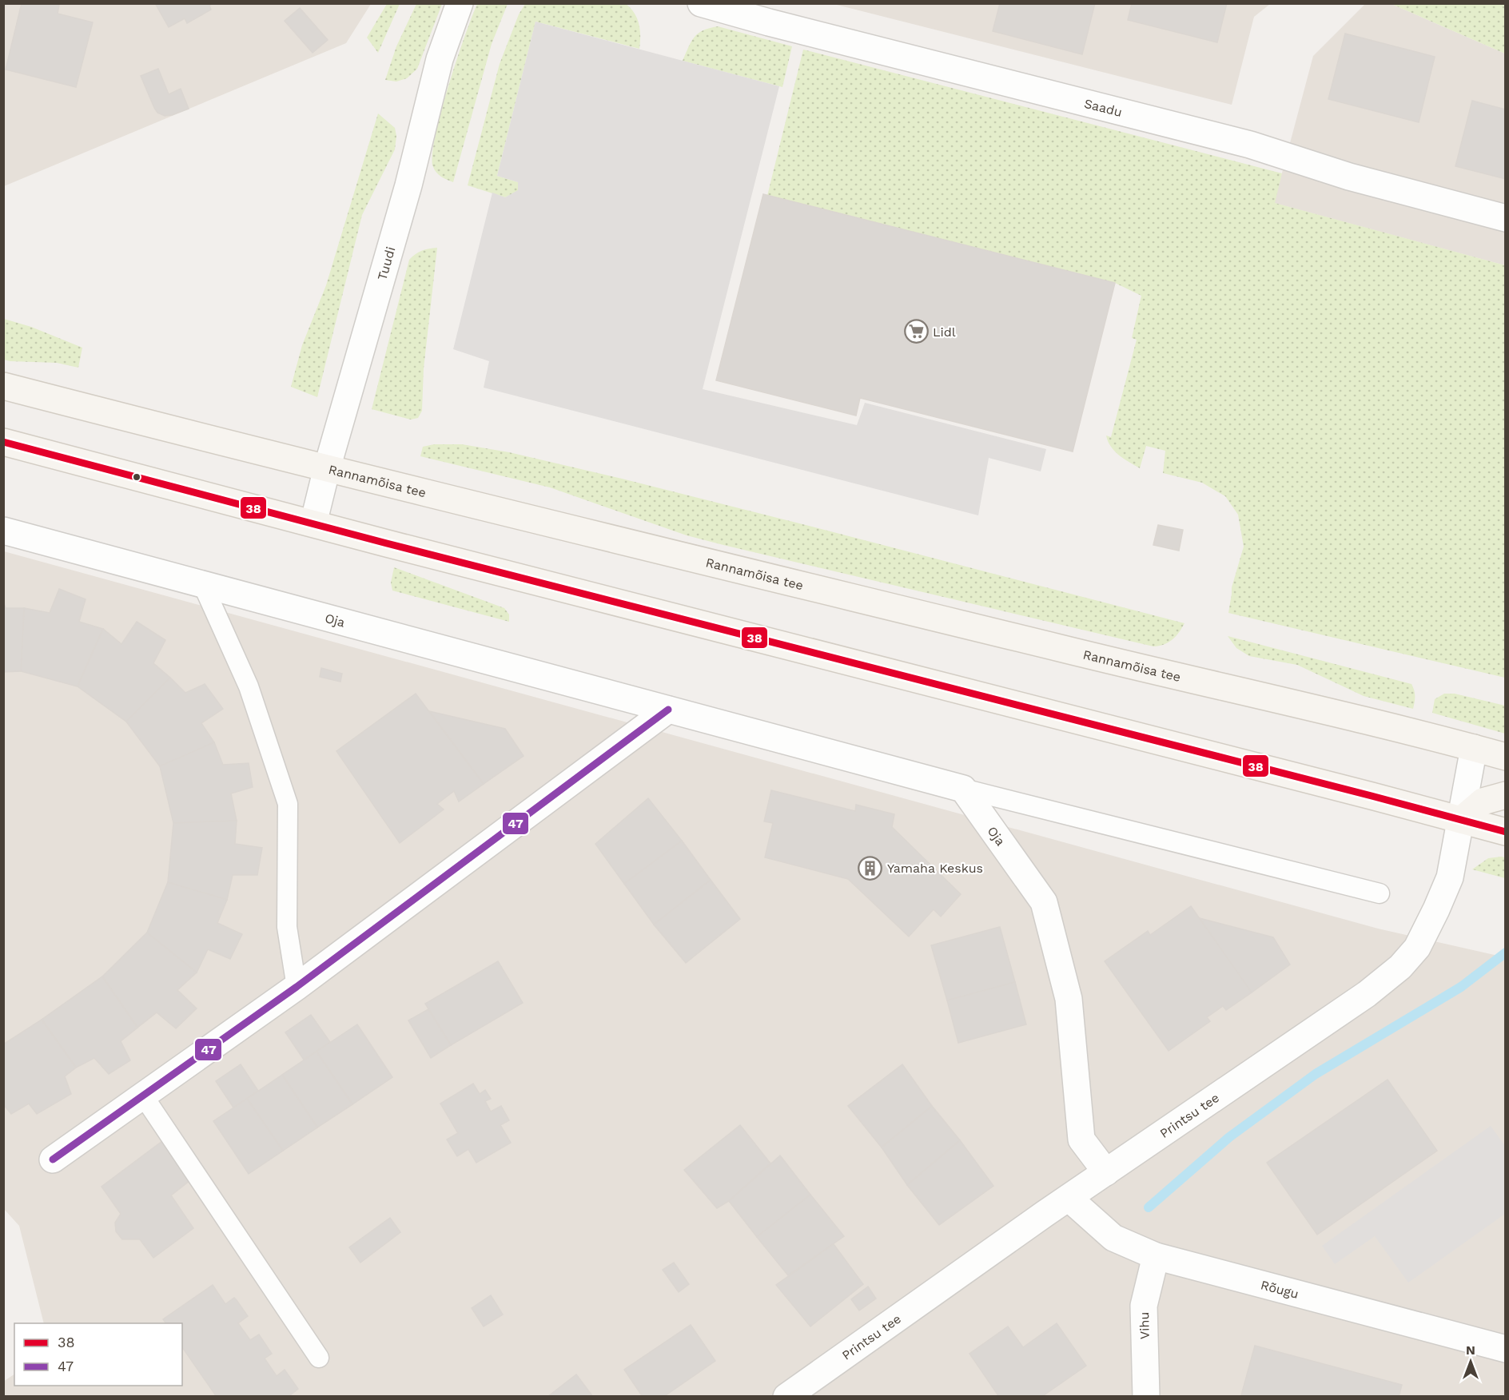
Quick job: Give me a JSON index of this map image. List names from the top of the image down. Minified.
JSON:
{"streets":{"main road":["Rannamõisa tee"],"street":["Saadu","Tuudi","Oja","Printsu tee","Rõugu","Vihu"]},"crossings":[["Tuudi","Rannamõisa tee"],["Rannamõisa tee","Printsu tee"],["Oja","Printsu tee"],["Printsu tee","Rõugu"],["Rõugu","Vihu"]],"places":{"supermarket":["Lidl"],"building":["Yamaha Keskus"]},"lines":["transit line 38","transit line 47"],"legend":["38","47"],"north":"top"}
